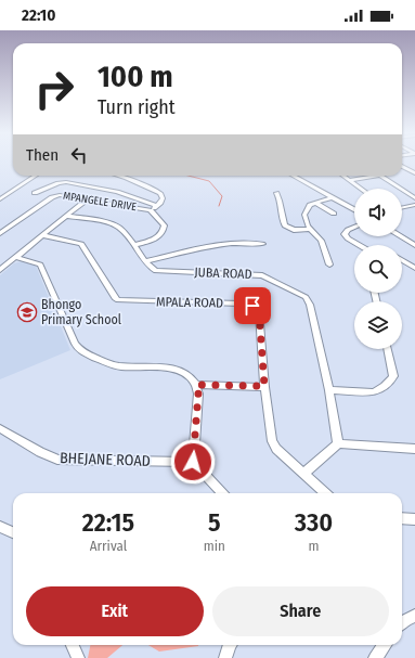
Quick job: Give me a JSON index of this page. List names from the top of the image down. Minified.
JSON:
{"streets":{"street":["MPANGELE DRIVE","JUBA ROAD","MPALA ROAD","BHEJANE ROAD"]},"crossings":[["MPANGELE DRIVE","JUBA ROAD"]],"places":{"school or university":["Bhongo Primary School"]},"page":{"status":"22:10","turn":["100 m","Turn right"],"then":"Then","eta":["22:15","Arrival","5","min","330","m"],"buttons":["Exit","Share"]}}
